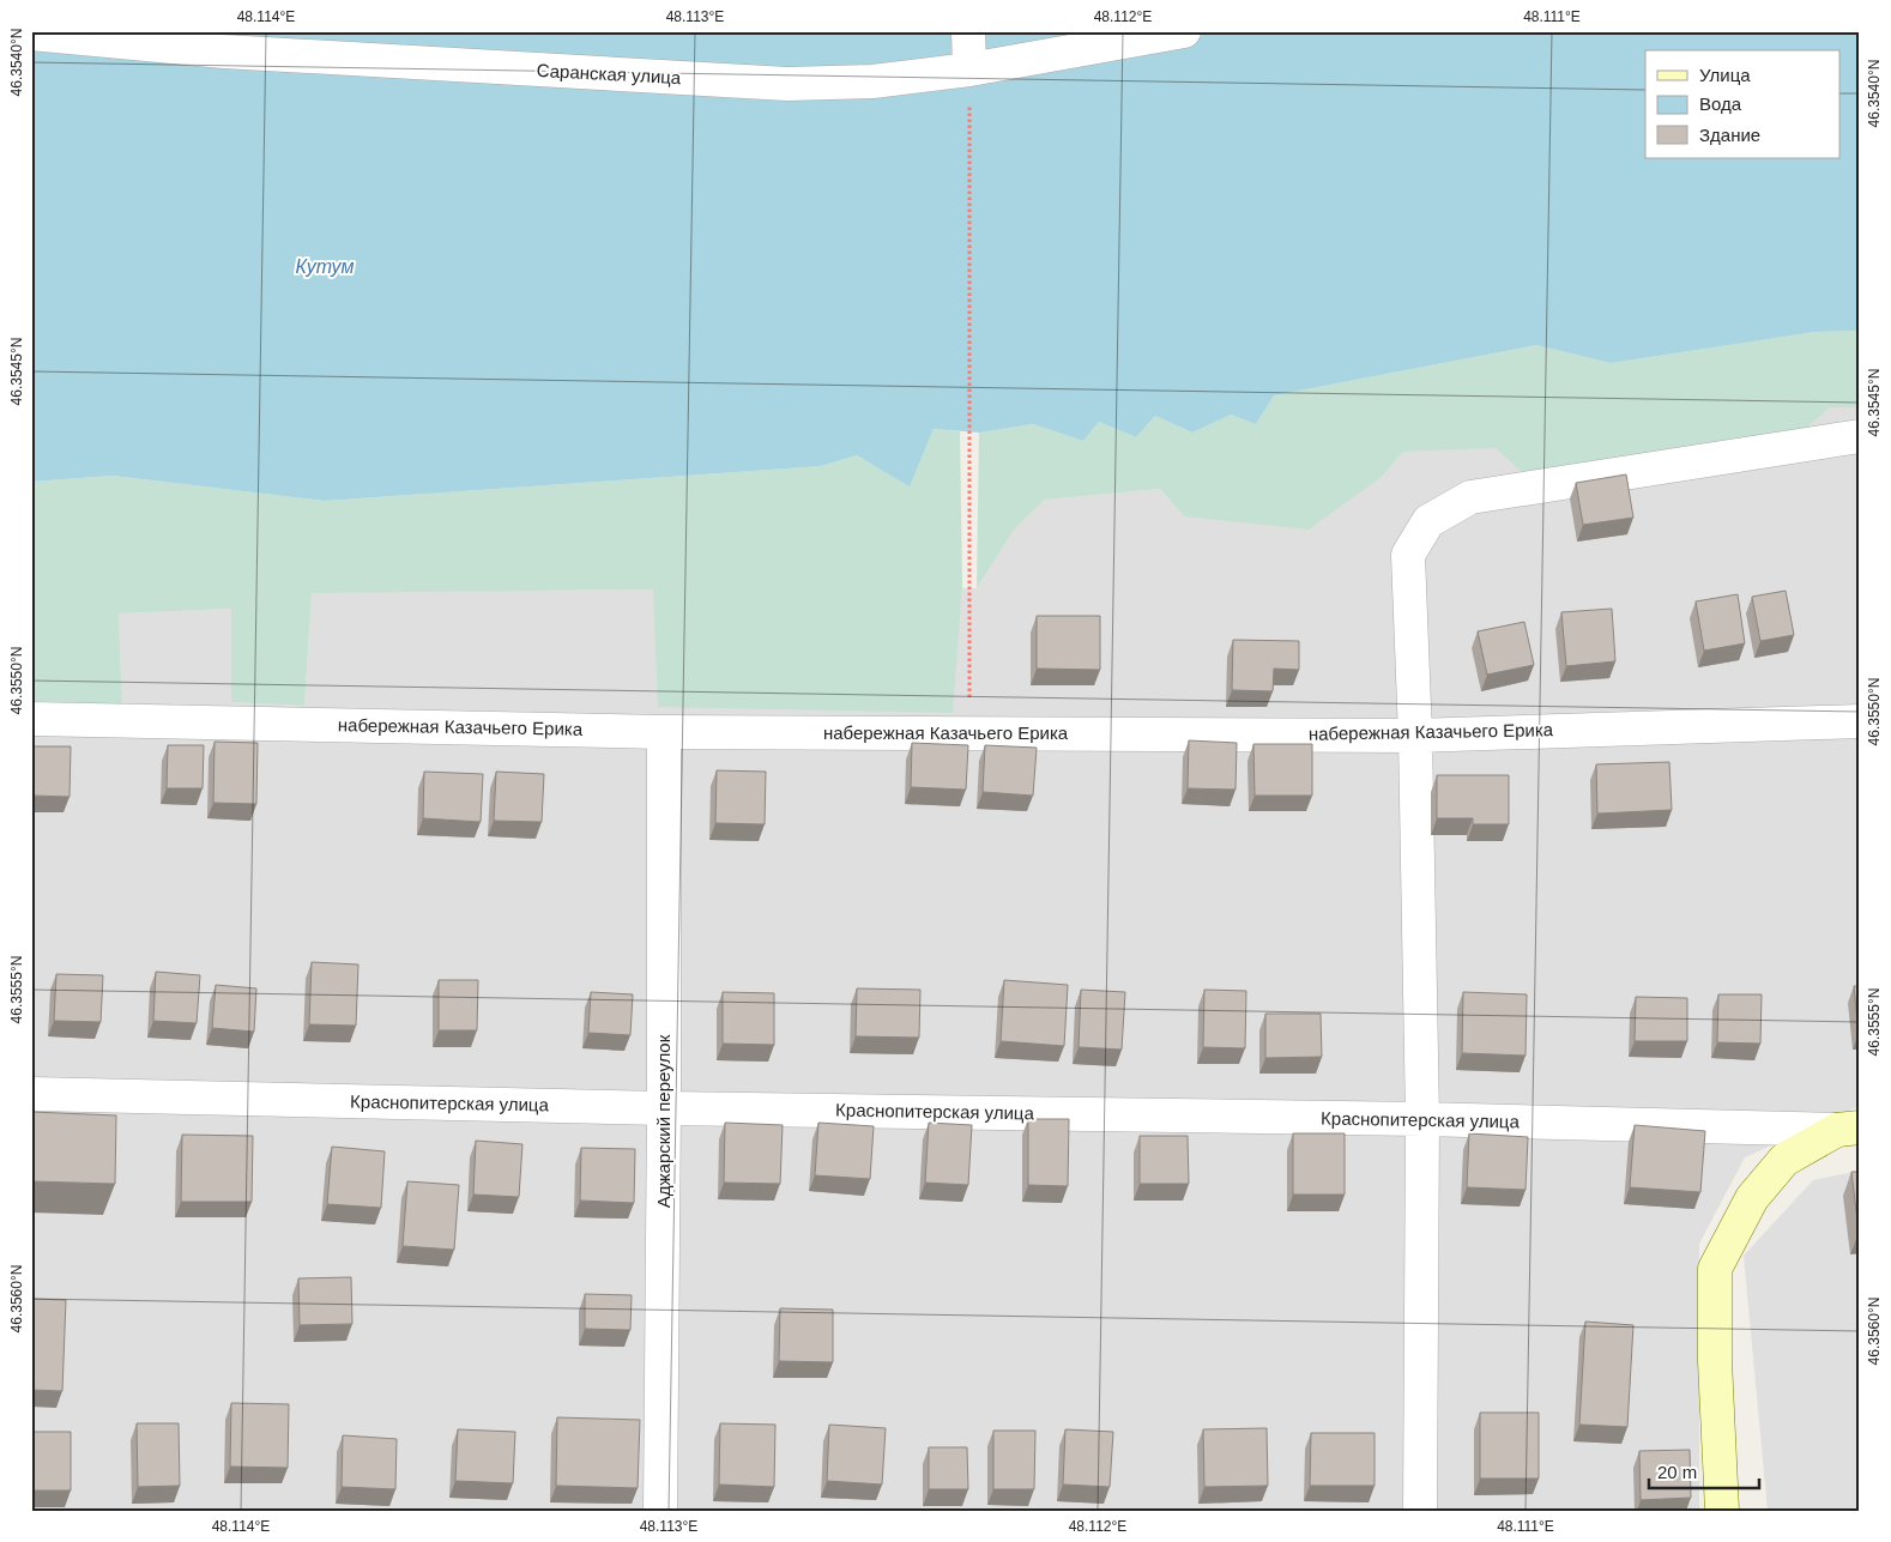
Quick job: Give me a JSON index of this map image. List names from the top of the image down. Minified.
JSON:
{"streets":{"main road":["Краснопитерская улица"],"street":["Саранская улица","набережная Казачьего Ерика","Аджарский переулок"]},"crossings":[["набережная Казачьего Ерика","Аджарский переулок"],["Краснопитерская улица","Аджарский переулок"]],"water":["Кутум"],"legend":["Улица","Вода","Здание"],"scale_bar":"20 m","coordinates":["48.114°E","48.113°E","48.112°E","48.111°E","46.3540°N","46.3545°N","46.3550°N","46.3555°N","46.3560°N"]}
